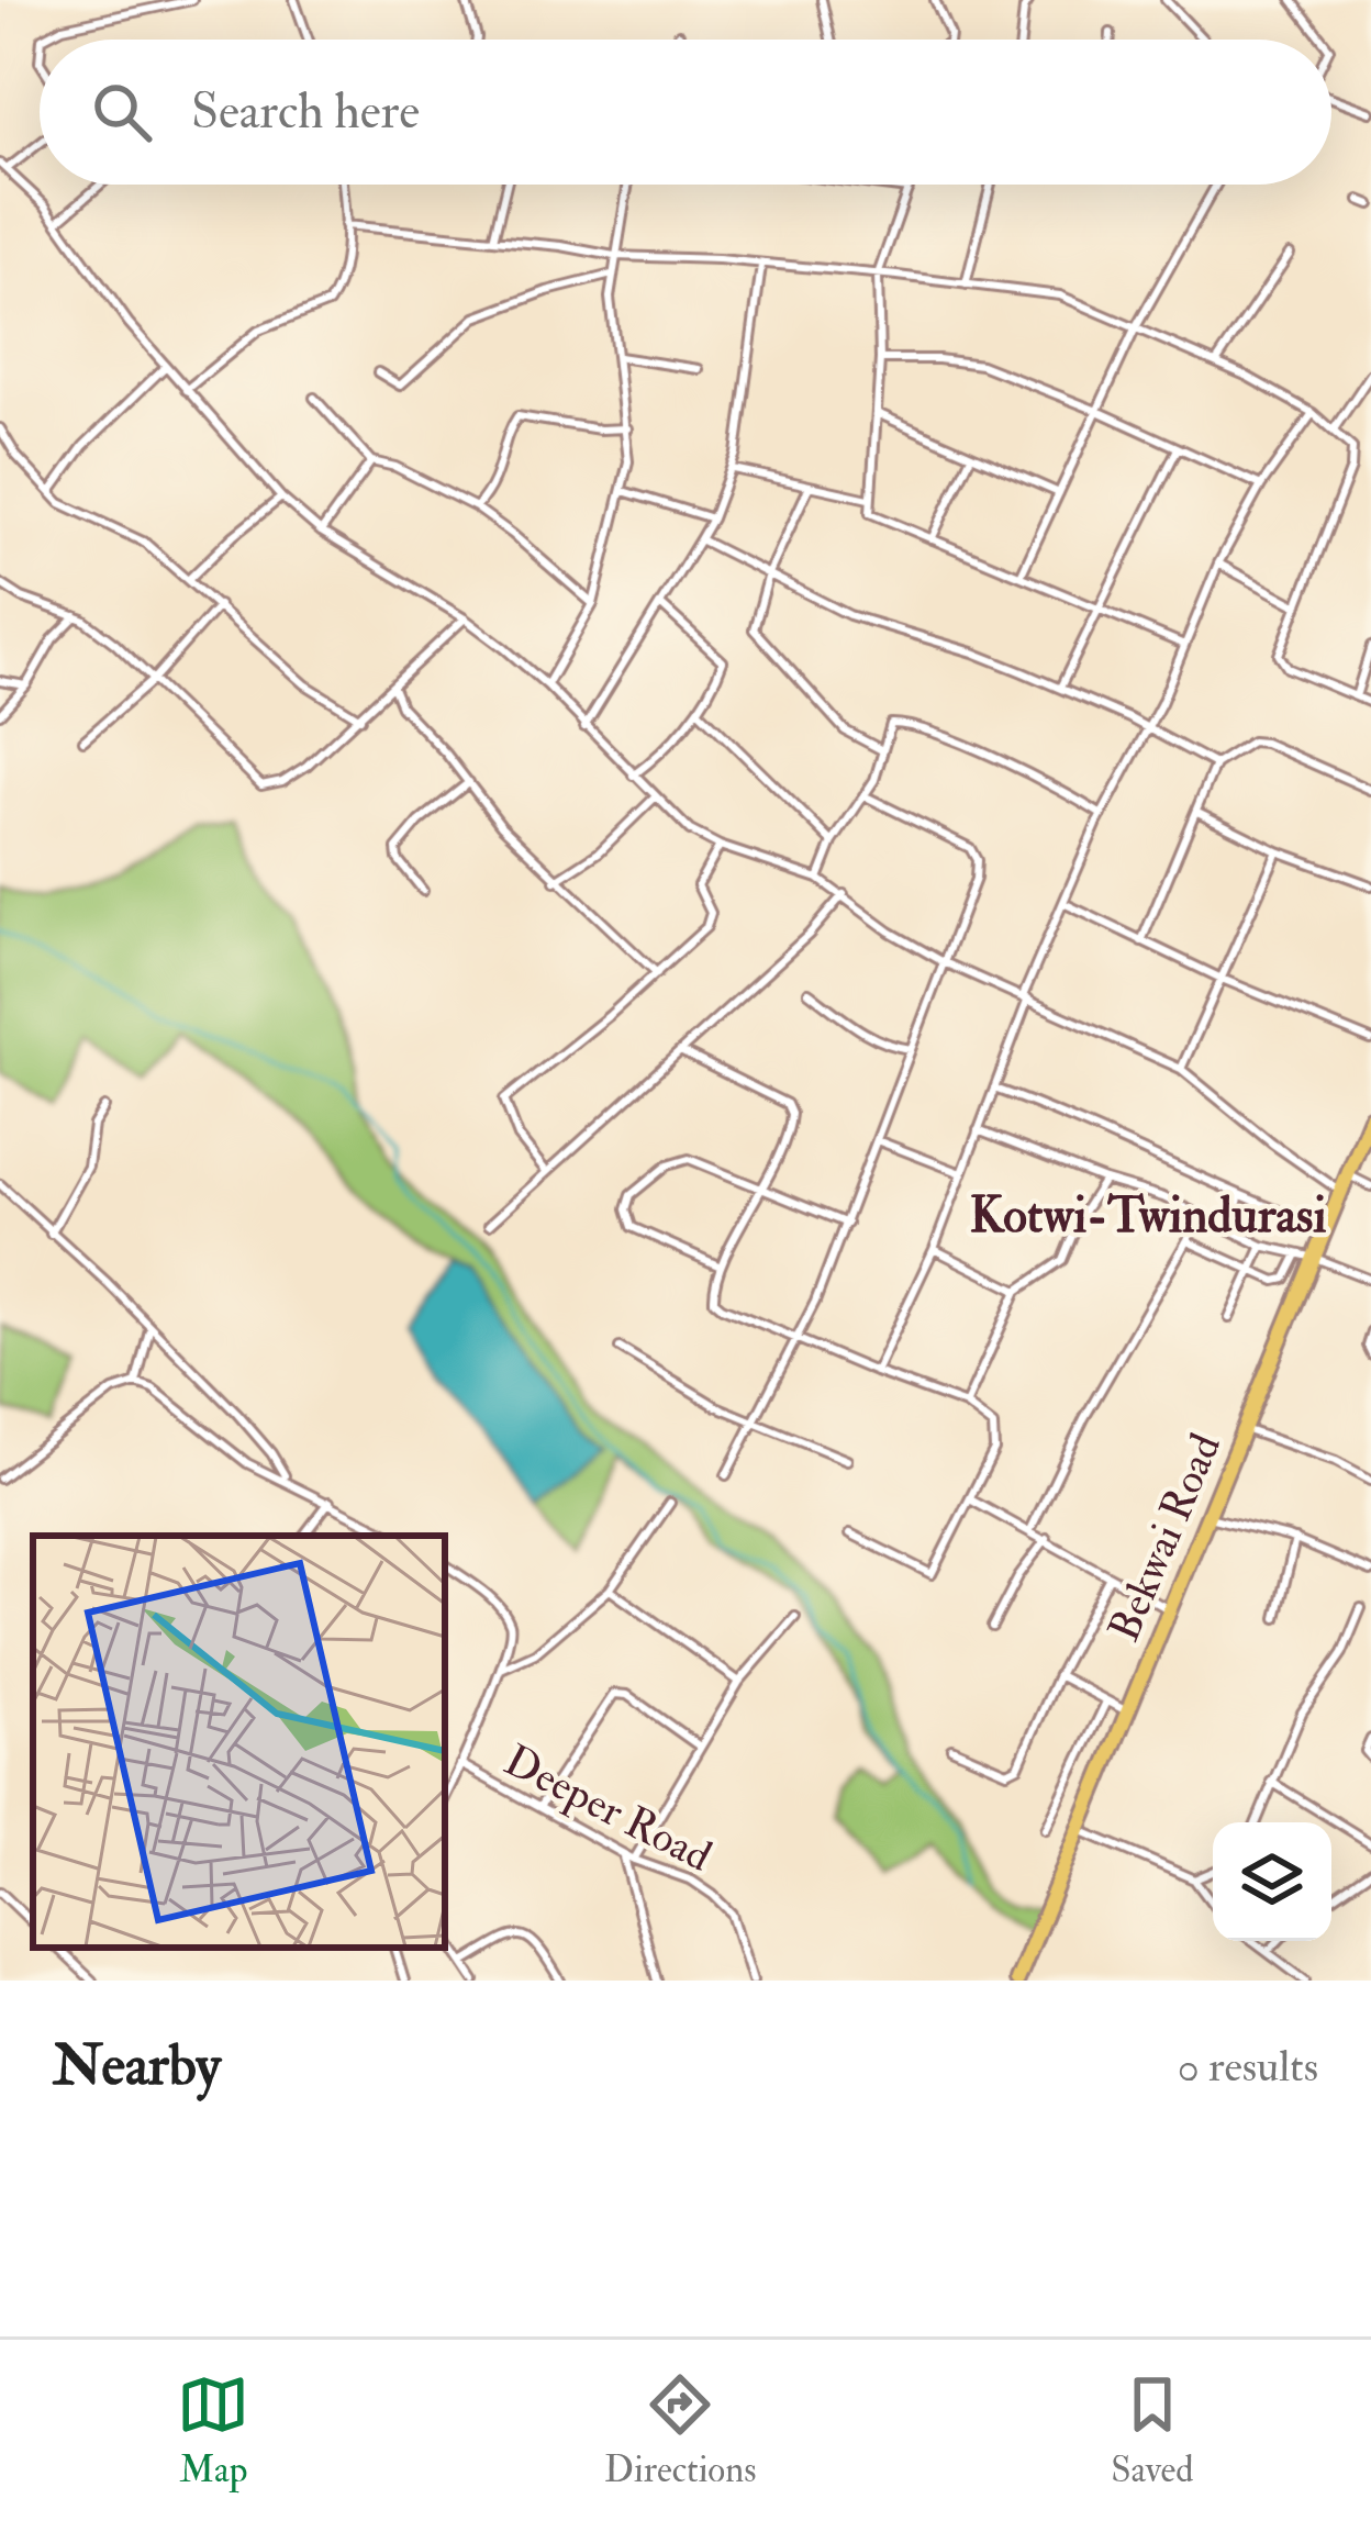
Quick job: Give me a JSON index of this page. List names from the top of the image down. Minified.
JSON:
{"streets":{"highway":["Bekwai Road"],"street":["Deeper Road"]},"districts":["Kotwi-Twindurasi"],"page":{"search":"Search here","heading":["Nearby","0 results"],"nav":["Map","Directions","Saved"]}}
